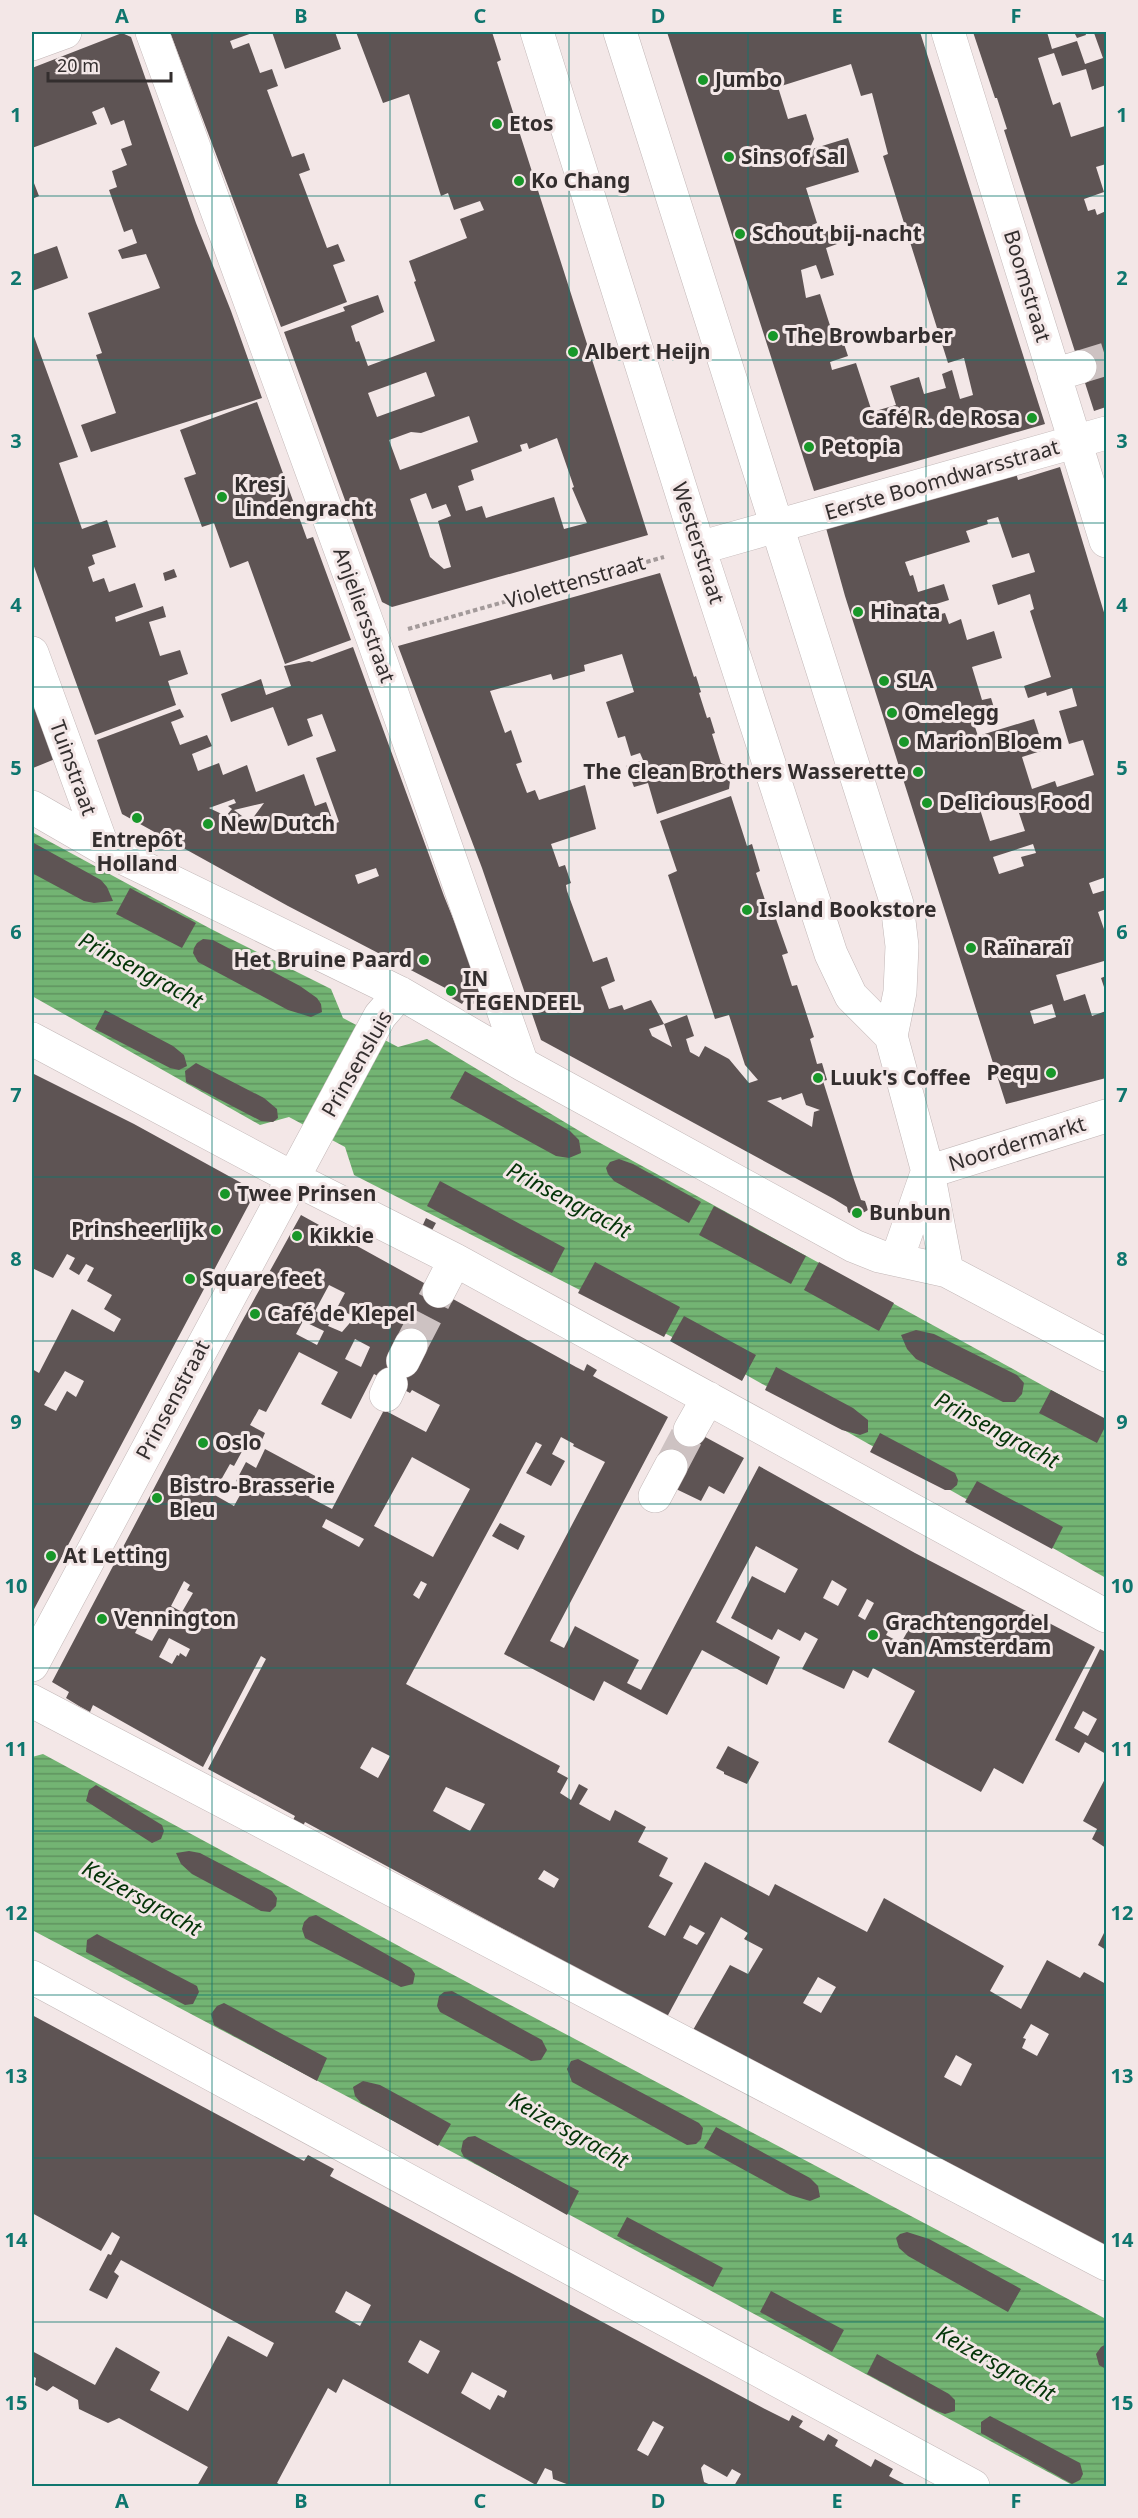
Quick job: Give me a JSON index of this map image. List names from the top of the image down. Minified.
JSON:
{"streets":{"street":["Boomstraat","Eerste Boomdwarsstraat","Westerstraat","Anjeliersstraat","Tuinstraat","Prinsensluis","Noordermarkt","Prinsenstraat"],"path":["Violettenstraat"]},"crossings":[["Boomstraat","Eerste Boomdwarsstraat"],["Eerste Boomdwarsstraat","Westerstraat"],["Westerstraat","Violettenstraat"],["Westerstraat","Noordermarkt"],["Violettenstraat","Anjeliersstraat"],["Prinsensluis","Prinsenstraat"]],"water":["Prinsengracht","Keizersgracht"],"places":["Jumbo","Etos","Sins of Sal","Ko Chang","Schout bij-nacht","The Browbarber","Albert Heijn","Café R. de Rosa","Petopia","Kresj Lindengracht","Hinata","SLA","Omelegg","Marion Bloem","The Clean Brothers Wasserette","Delicious Food","Entrepôt Holland","New Dutch","Island Bookstore","Raïnaraï","Het Bruine Paard","IN TEGENDEEL","Pequ","Luuk's Coffee","Twee Prinsen","Bunbun","Prinsheerlijk","Kikkie","Square feet","Café de Klepel","Oslo","Bistro-Brasserie Bleu","At Letting","Vennington","Grachtengordel van Amsterdam"],"scale_bar":"20 m","grid":{"columns":["A","B","C","D","E","F"],"rows":["1","2","3","4","5","6","7","8","9","10","11","12","13","14","15"]}}
